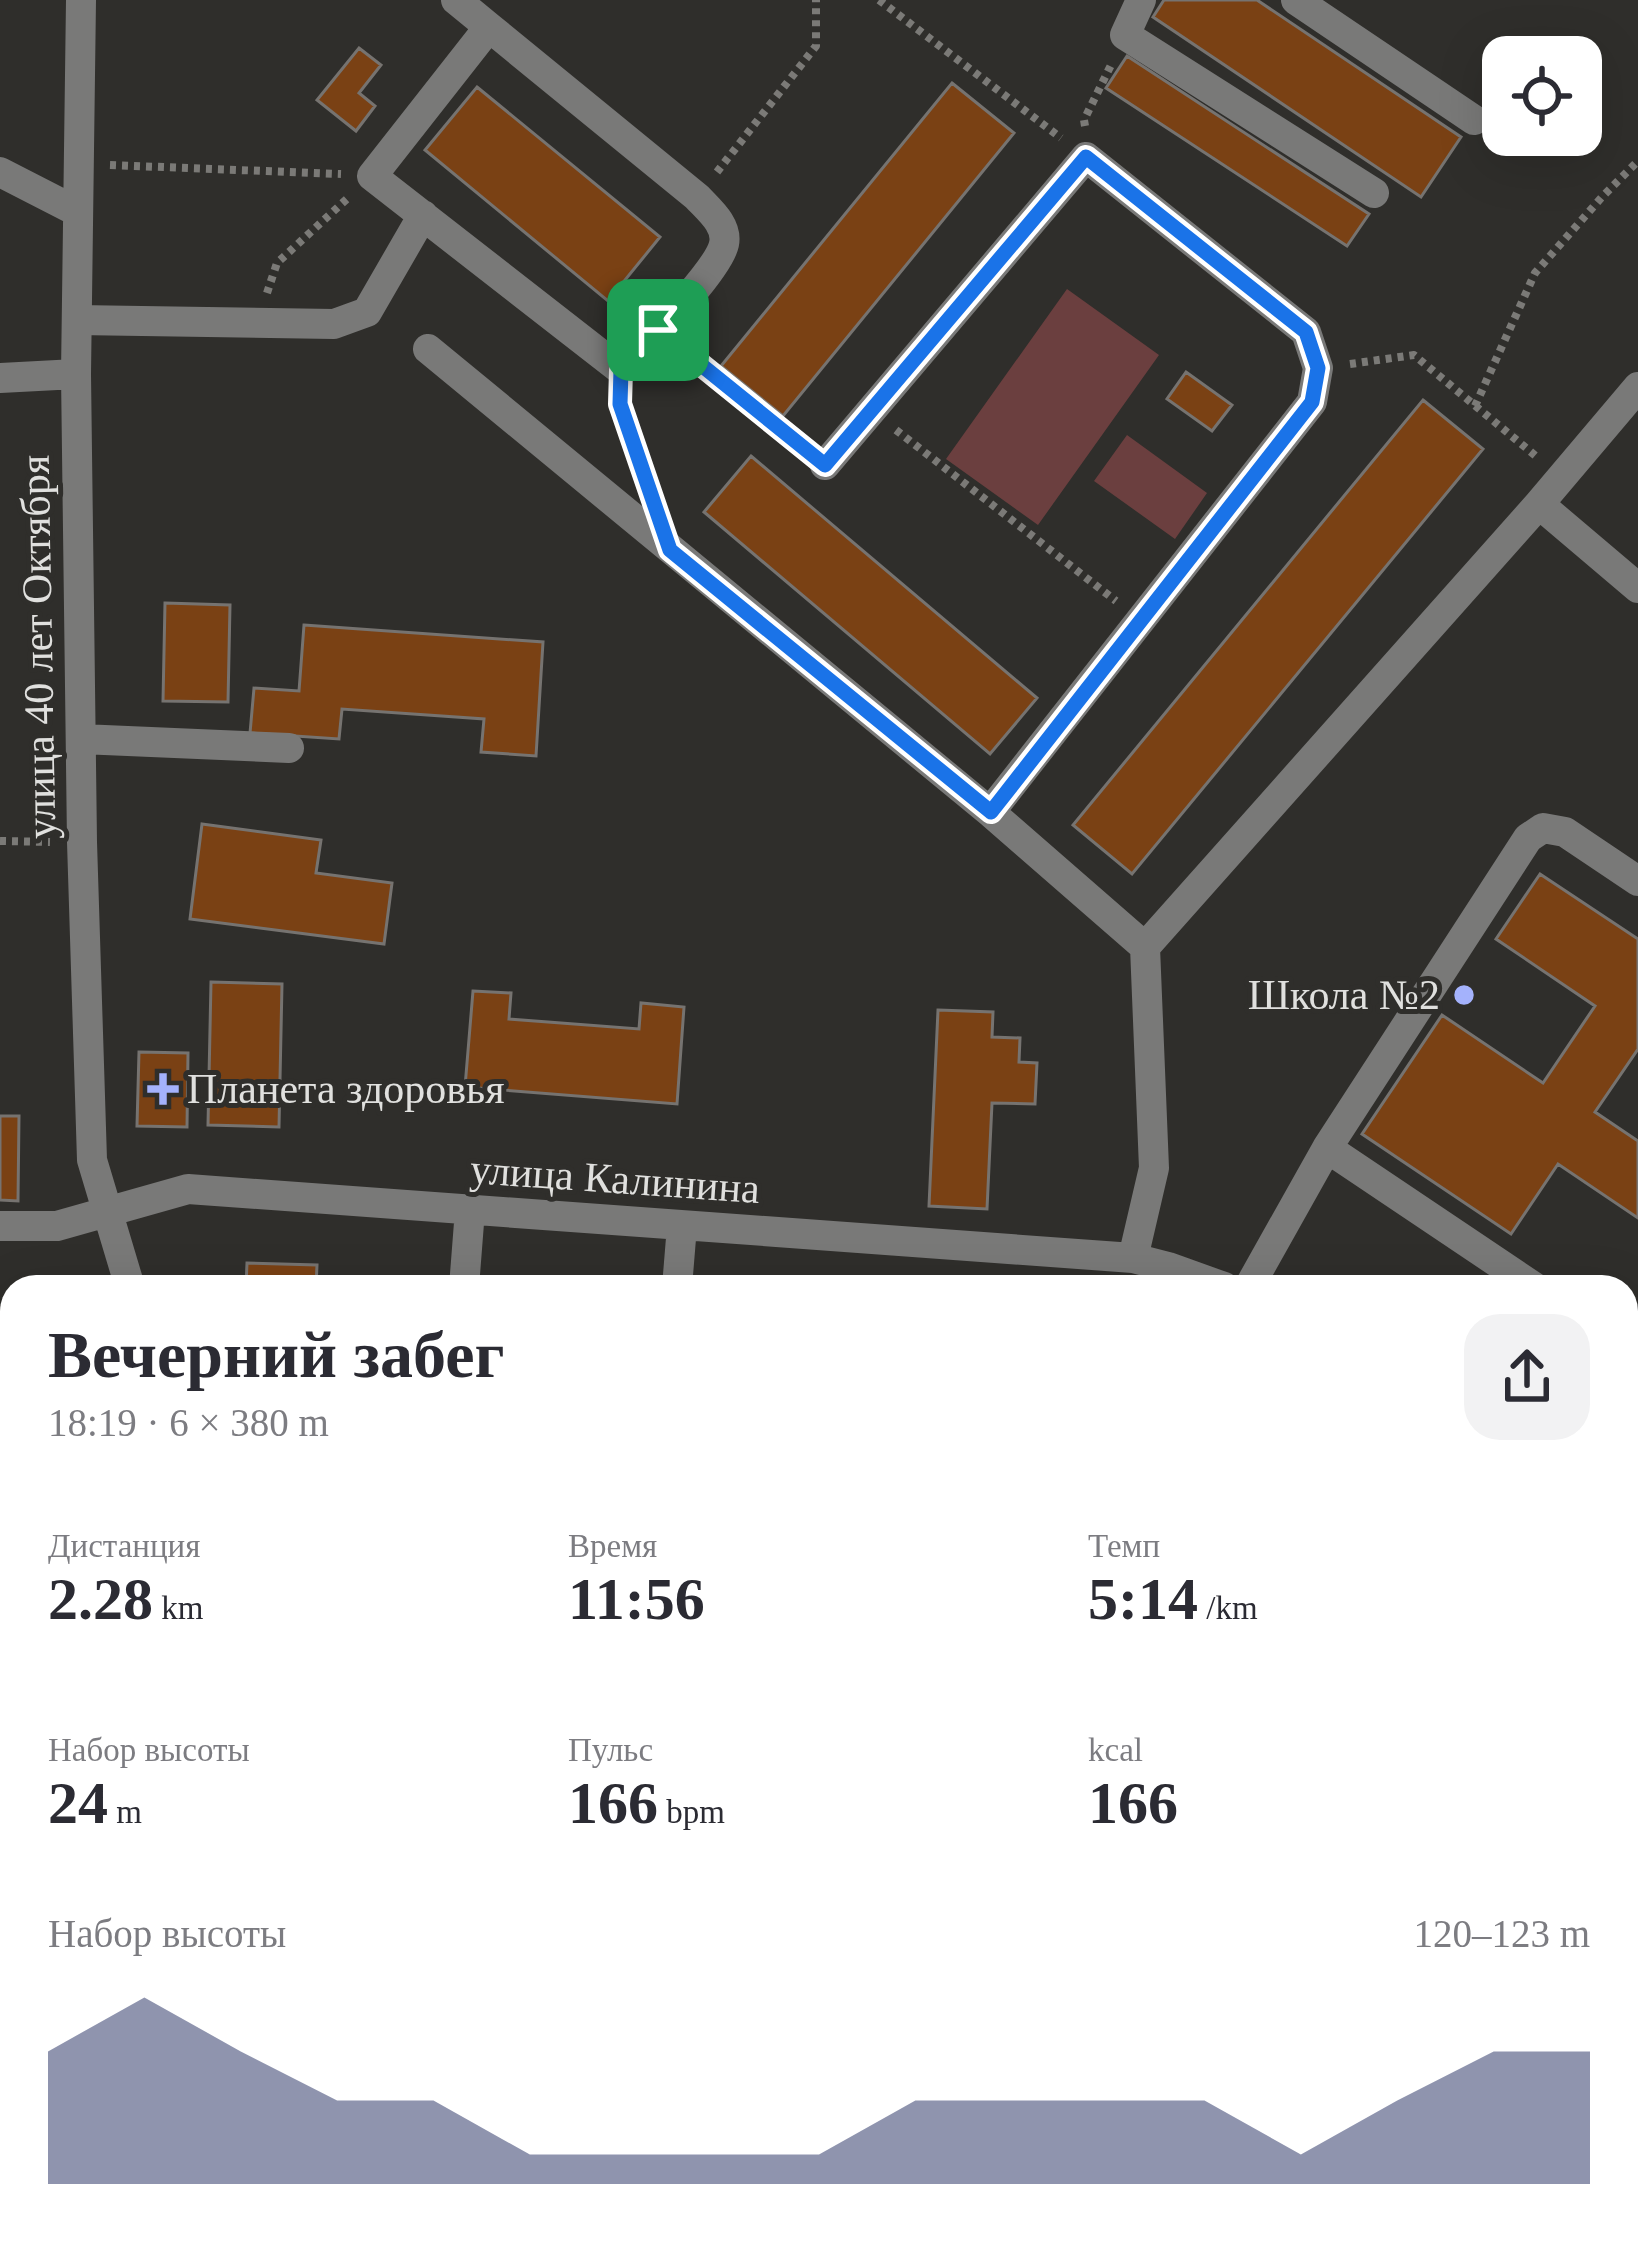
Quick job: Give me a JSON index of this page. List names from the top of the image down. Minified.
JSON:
{"streets":{"street":["улица 40 лет Октября","улица Калинина"]},"crossings":[["улица 40 лет Октября","улица Калинина"]],"places":{"other":["Школа №2"],"health":["Планета здоровья"]},"page":{"heading":["Вечерний забег","18:19 · 6 × 380 m"],"stats":[["Дистанция","2.28 km"],["Время","11:56"],["Темп","5:14 /km"],["Набор высоты","24 m"],["Пульс","166 bpm"],["kcal","166"]],"chart":["Набор высоты","120–123 m"]}}
